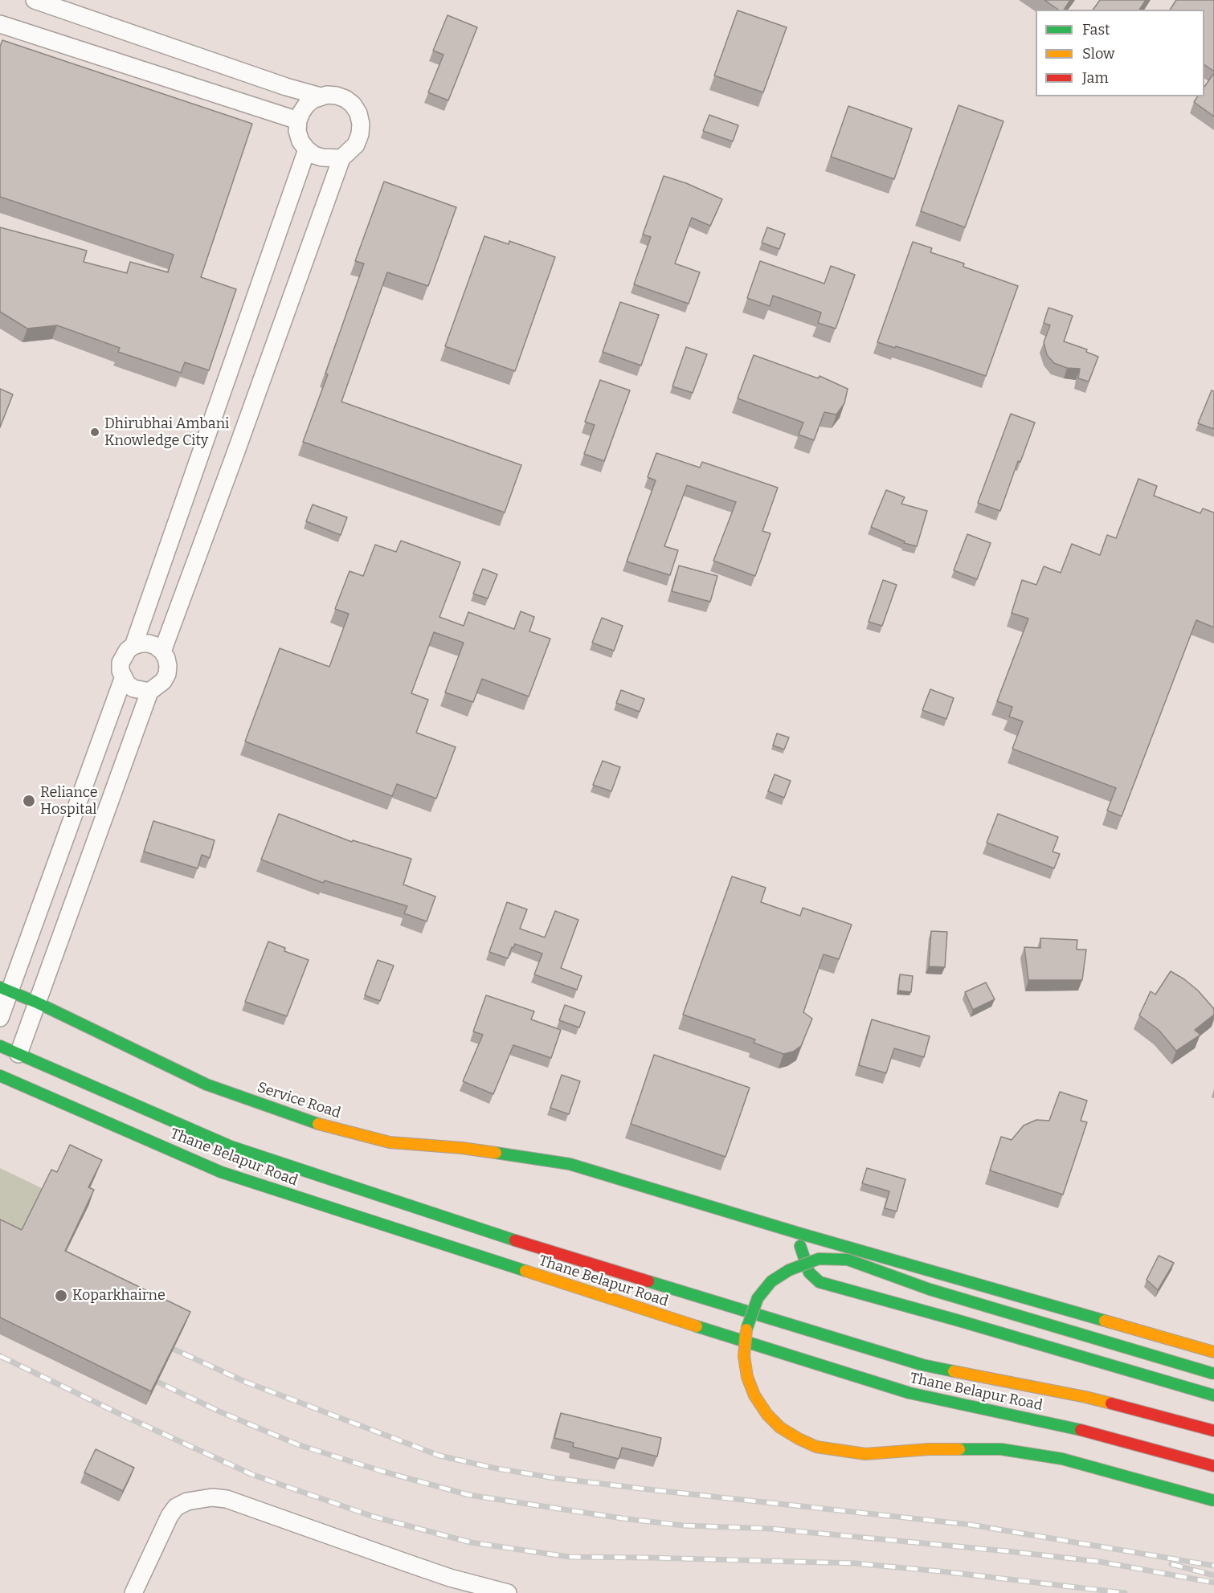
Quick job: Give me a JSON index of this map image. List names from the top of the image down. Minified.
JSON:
{"streets":{"main road":["Service Road","Thane Belapur Road"]},"places":["Dhirubhai Ambani Knowledge City","Reliance Hospital","Koparkhairne"],"legend":["Fast","Slow","Jam"]}
